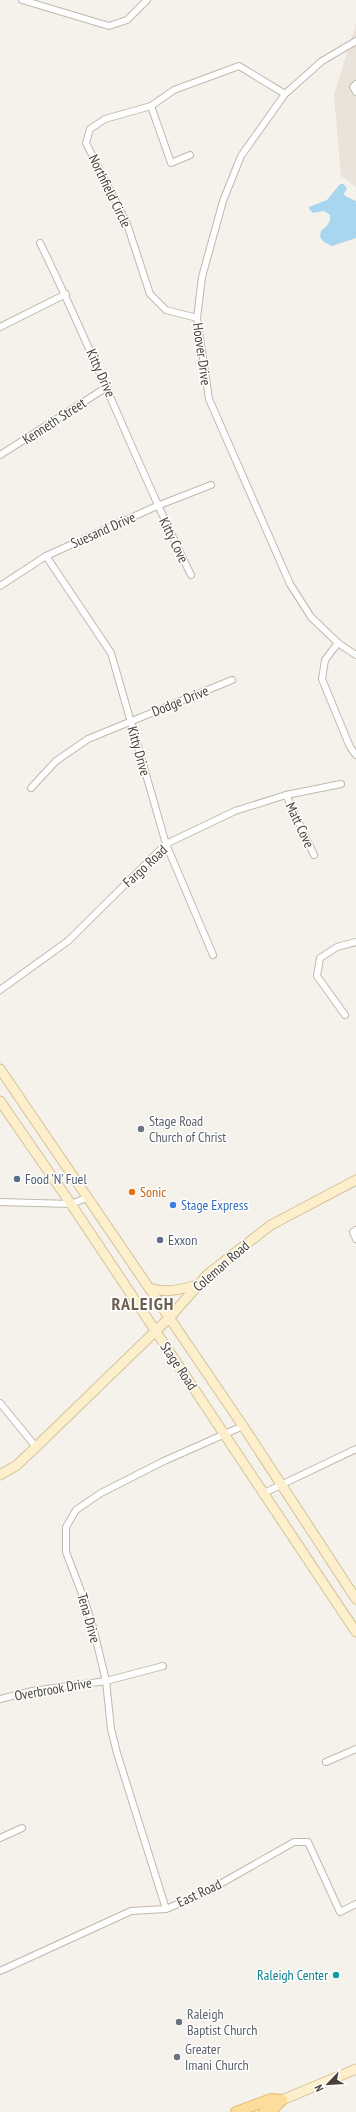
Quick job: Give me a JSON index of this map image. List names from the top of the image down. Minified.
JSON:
{"streets":{"main road":["Coleman Road","Stage Road"],"street":["Northfield Circle","Hoover Drive","Kitty Drive","Kenneth Street","Suesand Drive","Kitty Cove","Dodge Drive","Matt Cove","Fargo Road","Tena Drive","Overbrook Drive","East Road"]},"crossings":[["Northfield Circle","Hoover Drive"],["Kitty Drive","Kenneth Street"],["Kitty Drive","Suesand Drive"],["Kitty Drive","Kitty Cove"],["Kitty Drive","Dodge Drive"],["Kitty Drive","Fargo Road"],["Suesand Drive","Kitty Cove"],["Matt Cove","Fargo Road"],["Coleman Road","Stage Road"],["Stage Road","Tena Drive"],["Tena Drive","Overbrook Drive"],["Tena Drive","East Road"]],"districts":["RALEIGH"],"places":["Stage Road Church of Christ","Food 'N' Fuel","Sonic","Stage Express","Exxon","Raleigh Center","Raleigh Baptist Church","Greater Imani Church"],"north":"bottom left"}
